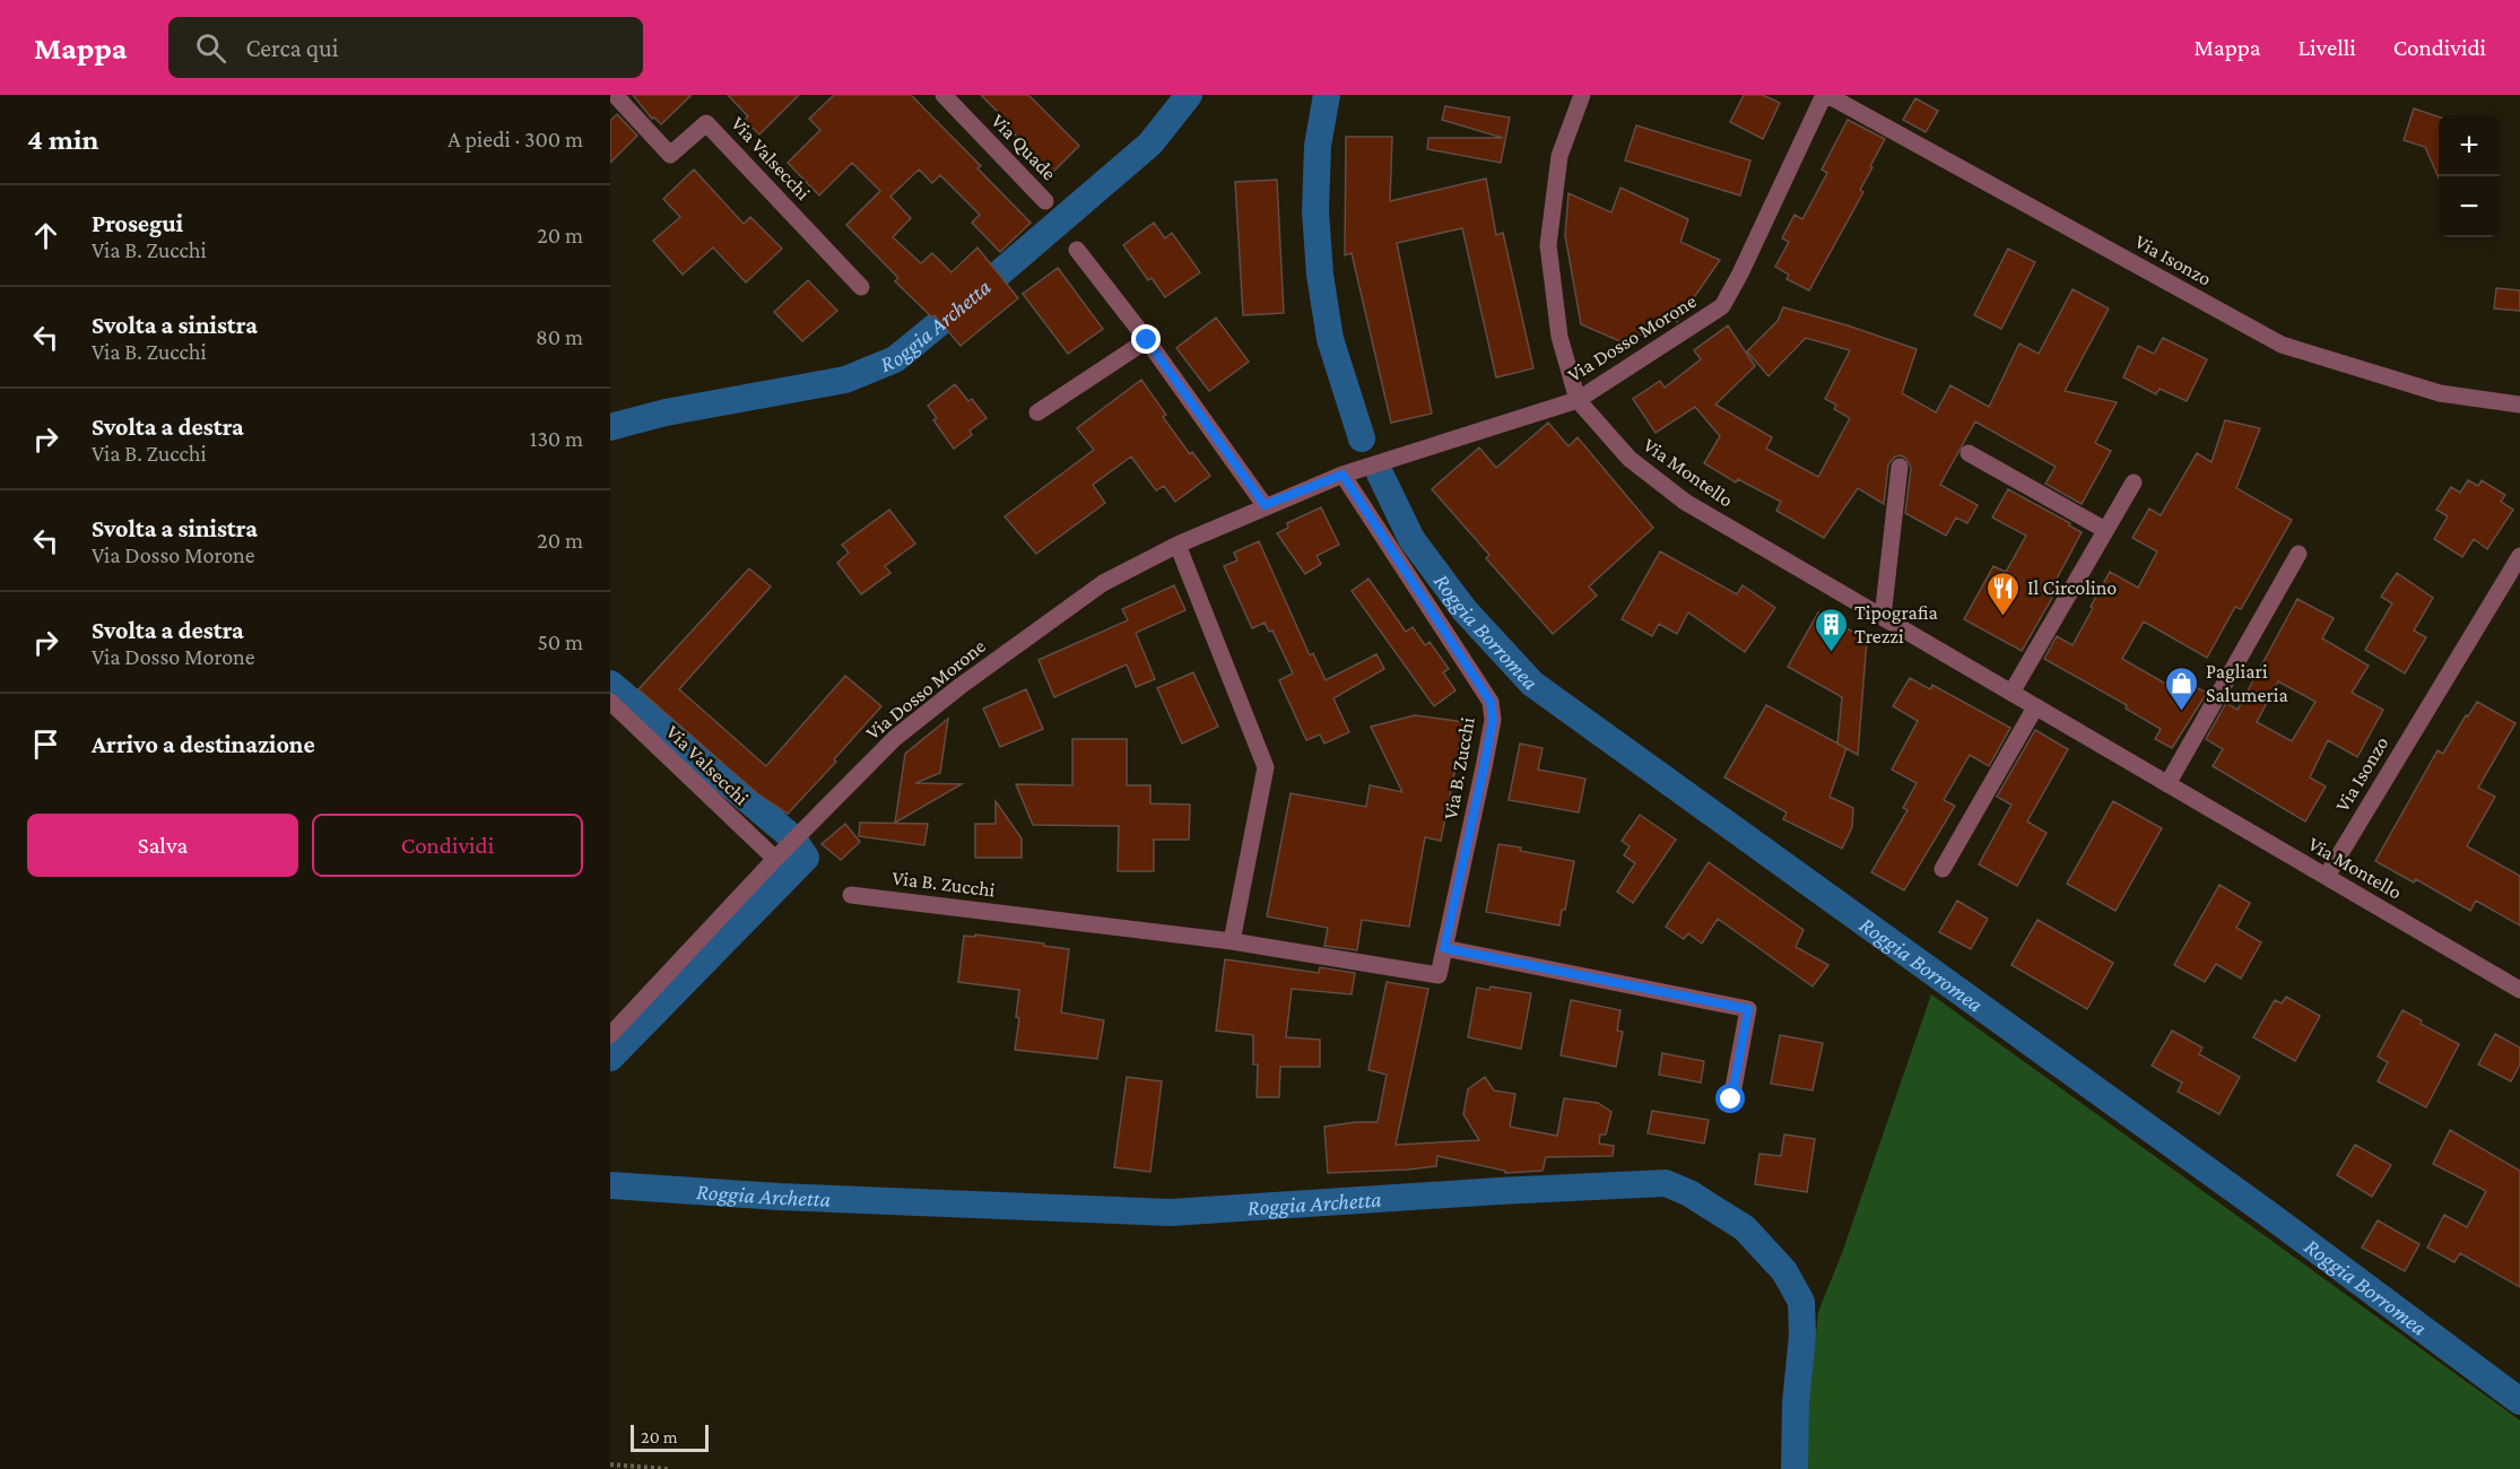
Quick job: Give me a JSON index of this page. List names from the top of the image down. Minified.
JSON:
{"streets":{"street":["Via Quade","Via Valsecchi","Via Isonzo","Via Dosso Morone","Via Montello","Via B. Zucchi"]},"crossings":[["Via Valsecchi","Via Dosso Morone"],["Via Isonzo","Via Dosso Morone"],["Via Isonzo","Via Montello"],["Via Dosso Morone","Via Montello"],["Via Dosso Morone","Via B. Zucchi"]],"water":["Roggia Archetta","Roggia Borromea"],"places":{"restaurant":["Il Circolino"],"building":["Tipografia Trezzi"],"shop":["Pagliari Salumeria"]},"scale_bar":"20 m","page":{"header":"Mappa","search":"Cerca qui","nav":["Mappa","Livelli","Condividi"],"heading":["4 min","A piedi · 300 m"],"map_buttons":["+","−"],"list":[["Prosegui","Via B. Zucchi","20 m"],["Svolta a sinistra","Via B. Zucchi","80 m"],["Svolta a destra","Via B. Zucchi","130 m"],["Svolta a sinistra","Via Dosso Morone","20 m"],["Svolta a destra","Via Dosso Morone","50 m"],"Arrivo a destinazione"],"buttons":["Salva","Condividi"],"scale":"20 m"}}
